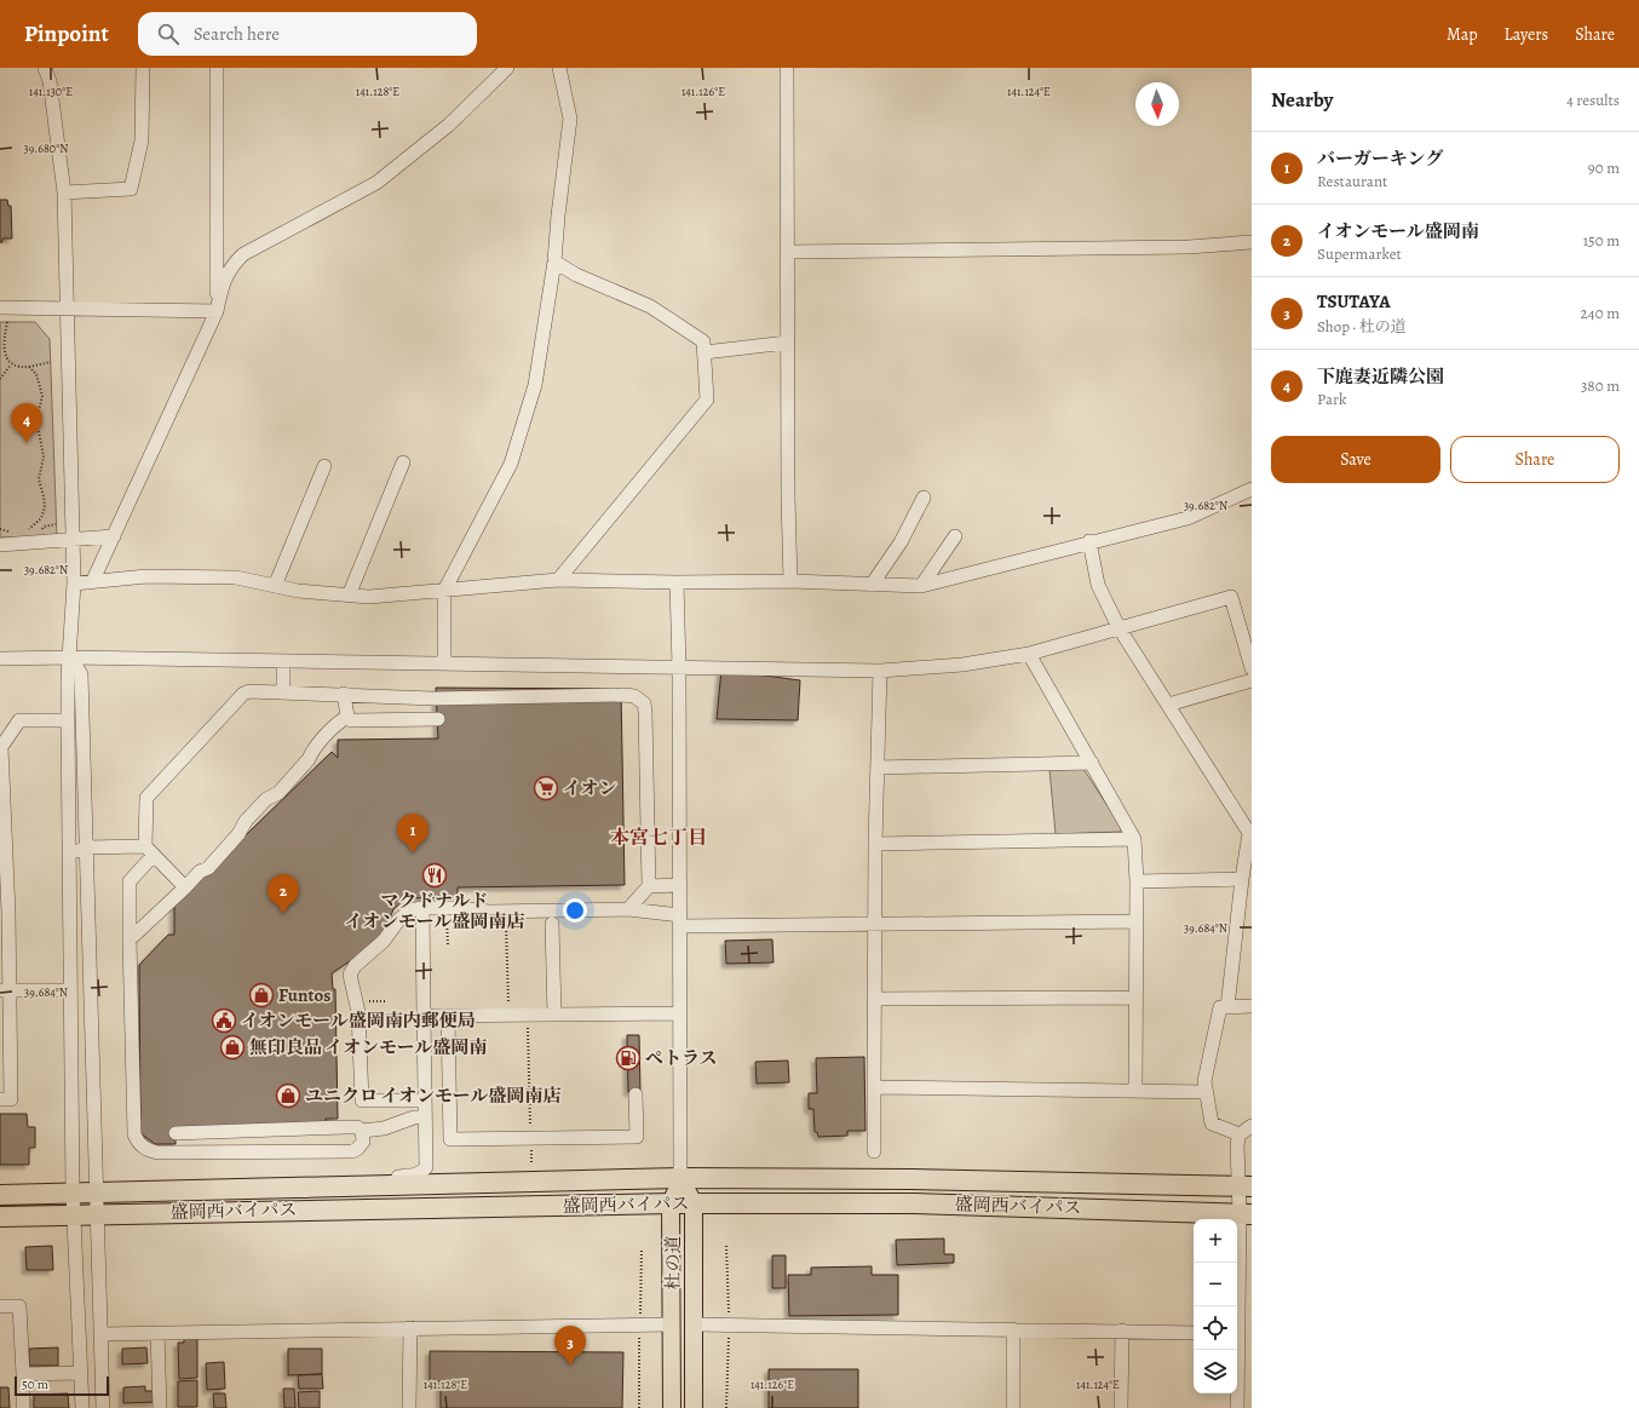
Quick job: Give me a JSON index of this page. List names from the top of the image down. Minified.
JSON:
{"streets":{"highway":["盛岡西バイパス"],"main road":["杜の道"]},"crossings":[["盛岡西バイパス","杜の道"]],"districts":["本宮七丁目"],"places":{"supermarket":["イオン"],"restaurant":["マクドナルド イオンモール盛岡南店"],"shop":["Funtos","無印良品 イオンモール盛岡南","ユニクロ イオンモール盛岡南店"],"public building":["イオンモール盛岡南内郵便局"],"fuel station":["ペトラス"]},"scale_bar":"50 m","north":"bottom","page":{"header":"Pinpoint","search":"Search here","nav":["Map","Layers","Share"],"heading":["Nearby","4 results"],"list":[{"mark":"1","name":"バーガーキング","note":"Restaurant","value":"90 m"},{"mark":"2","name":"イオンモール盛岡南","note":"Supermarket","value":"150 m"},{"mark":"3","name":"TSUTAYA","note":"Shop · 杜の道","value":"240 m"},{"mark":"4","name":"下鹿妻近隣公園","note":"Park","value":"380 m"}],"pins":["4","1","2","3"],"buttons":["Save","Share"],"map_buttons":["+","−"],"scale":"50 m"},"coordinates":["141.130°E","141.128°E","141.126°E","141.124°E","39.680°N","39.682°N","39.684°N"]}
